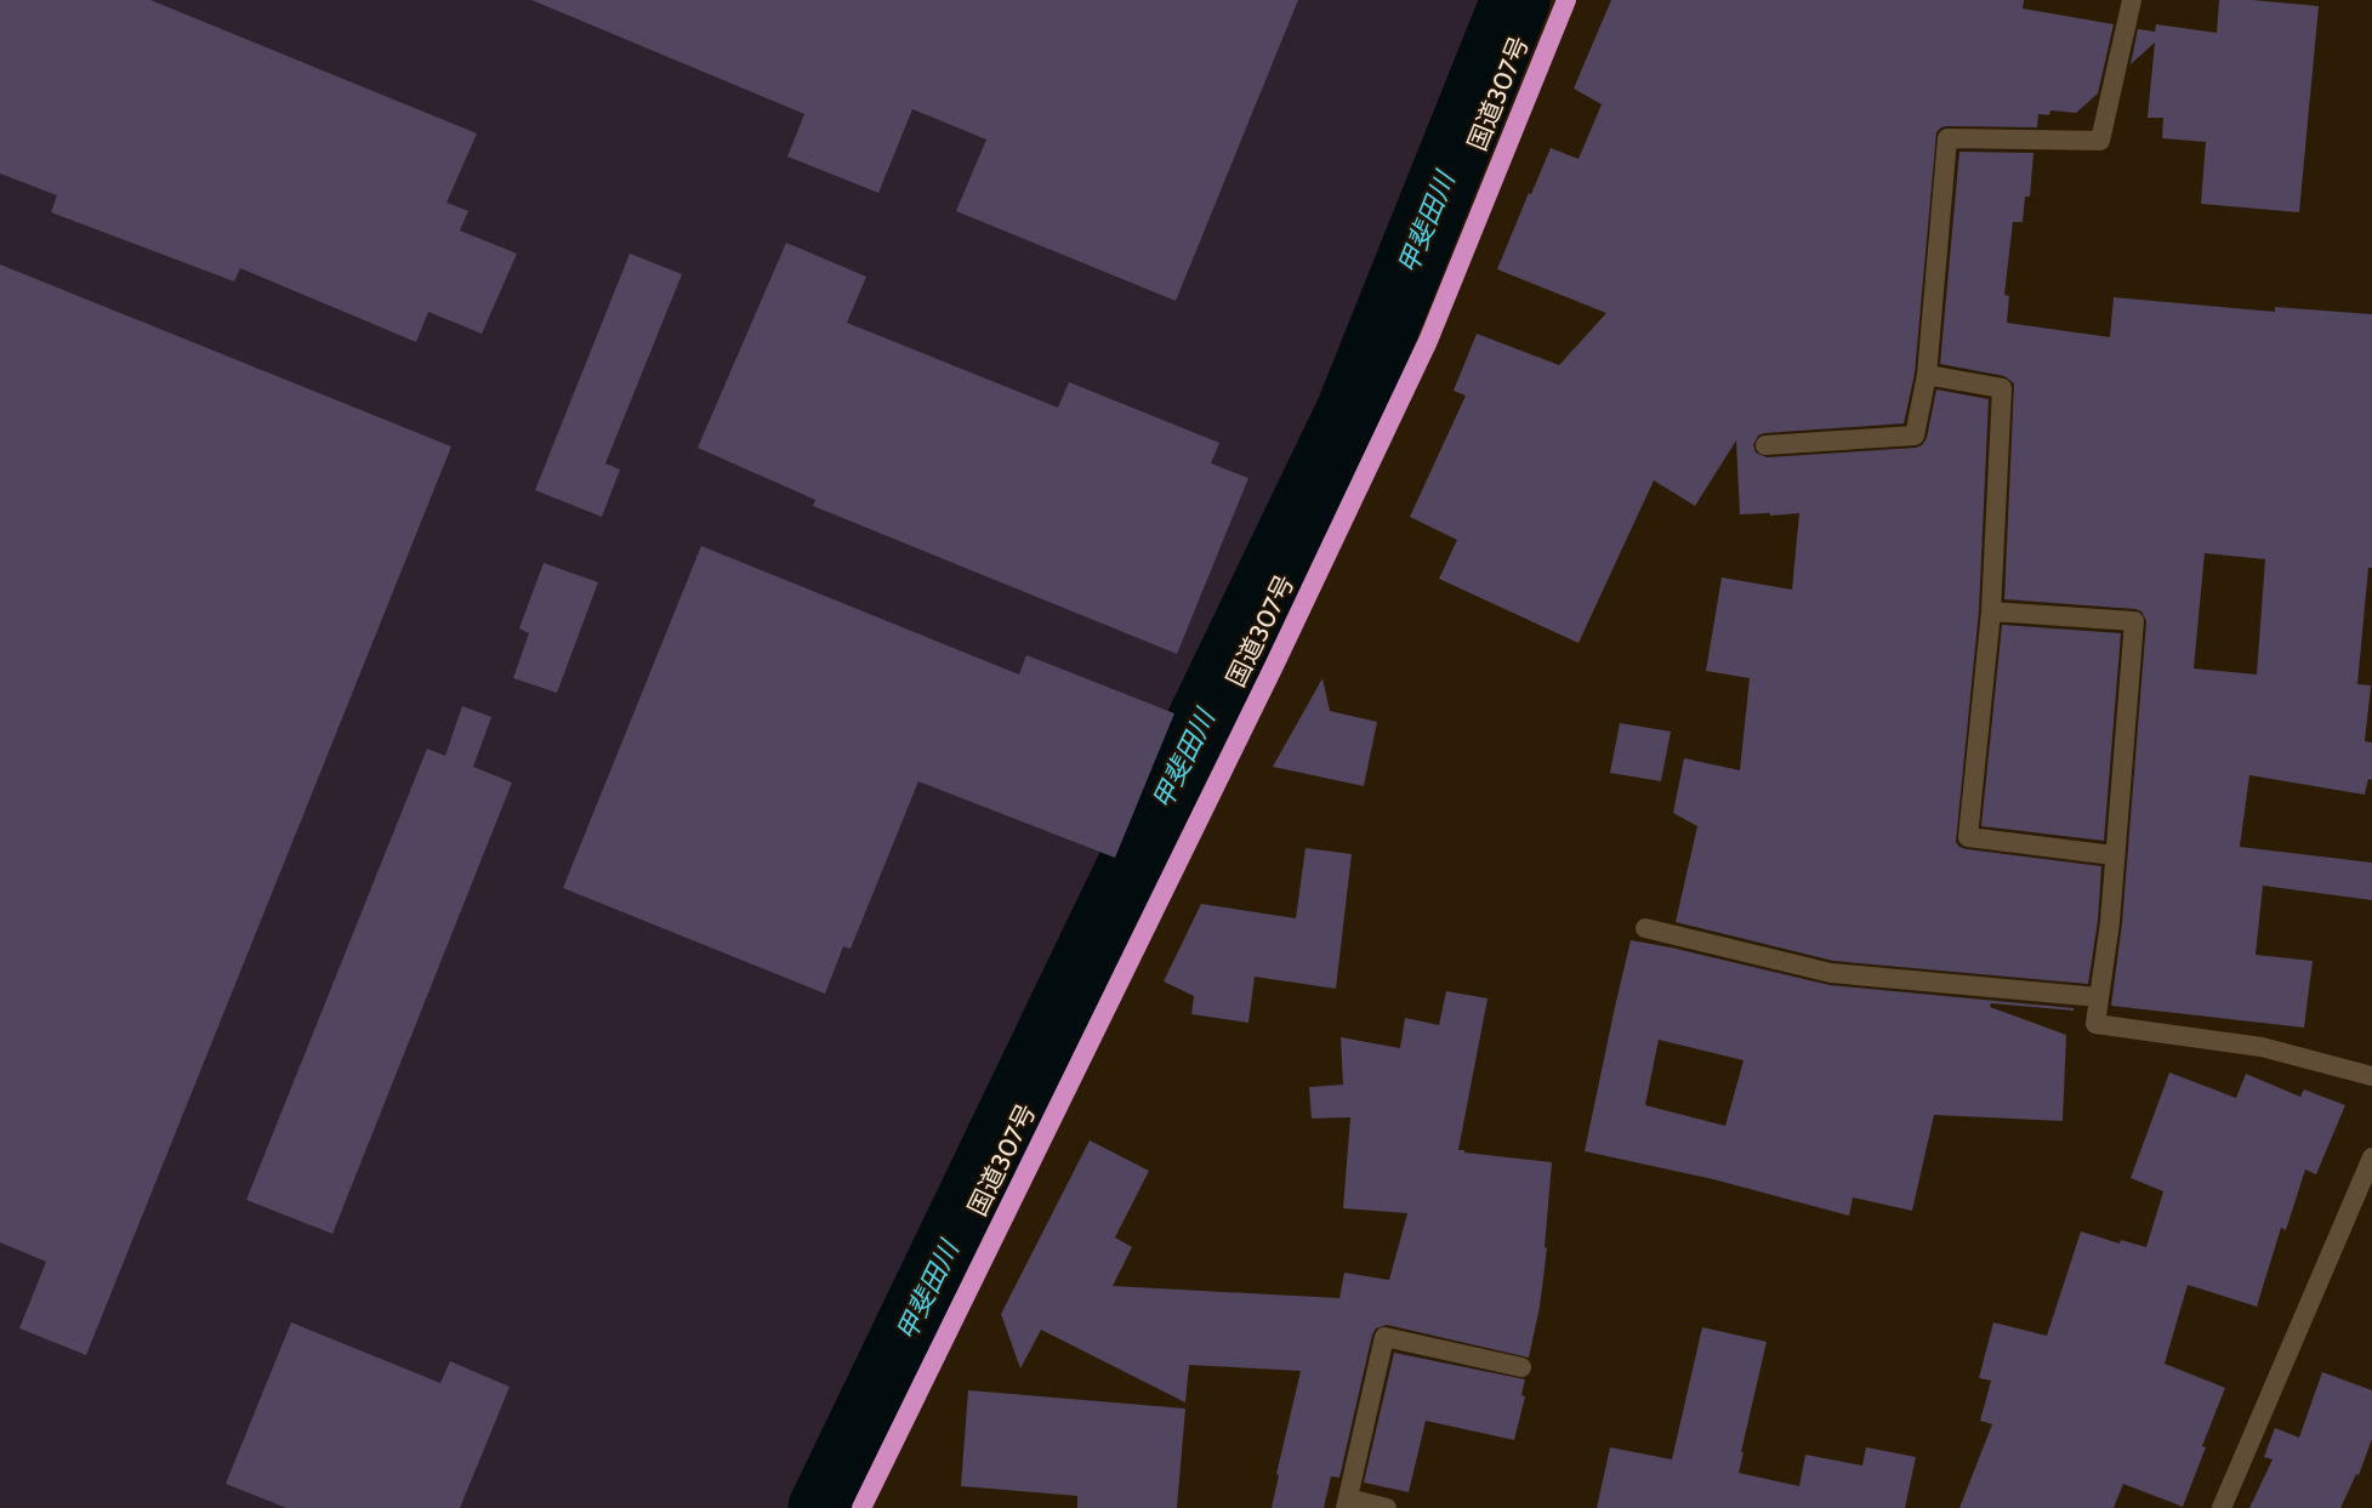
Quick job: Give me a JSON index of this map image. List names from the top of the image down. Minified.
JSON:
{"streets":{"highway":["国道307号"]},"water":["甲斐田川"]}
